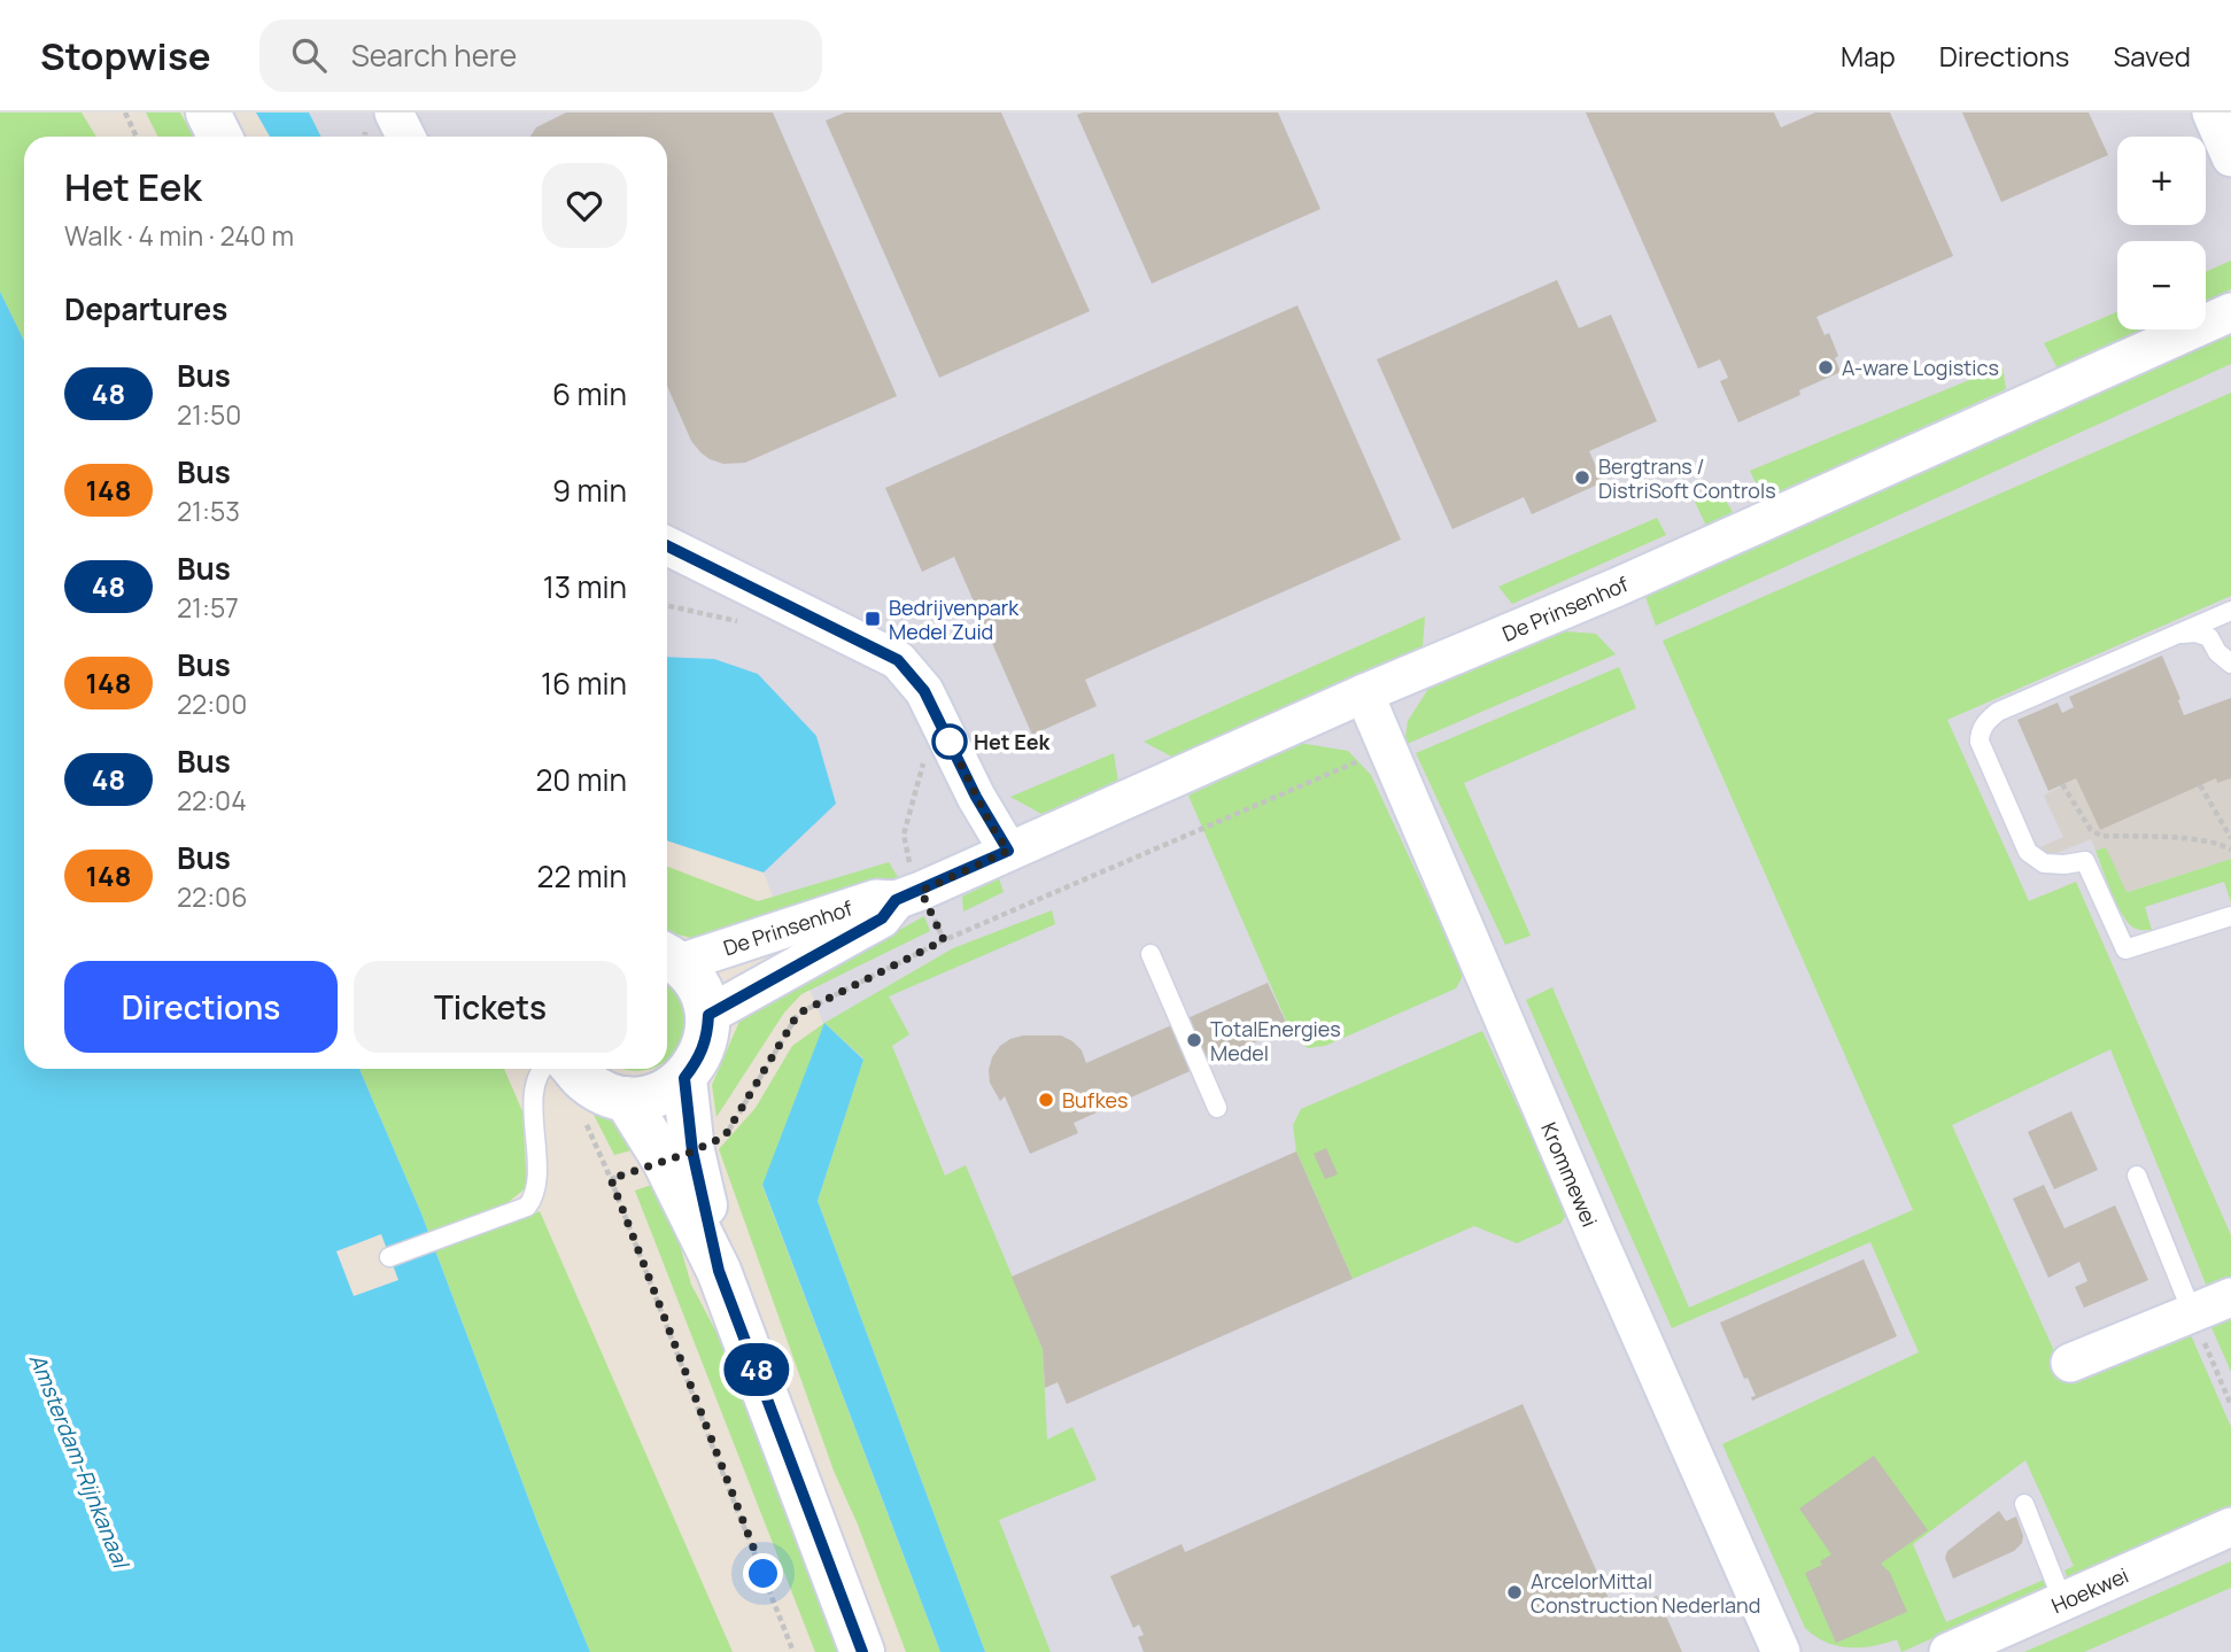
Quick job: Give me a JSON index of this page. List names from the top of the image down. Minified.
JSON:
{"streets":{"street":["De Prinsenhof","Krommewei","Hoekwei"]},"crossings":[["De Prinsenhof","Krommewei"]],"water":["Amsterdam-Rijnkanaal"],"places":{"other":["A-ware Logistics","Bergtrans / DistriSoft Controls","Het Eek","TotalEnergies Medel","Bufkes","ArcelorMittal Construction Nederland"],"transit":["Bedrijvenpark Medel Zuid"]},"lines":["bus line 48"],"page":{"header":"Stopwise","search":"Search here","nav":["Map","Directions","Saved"],"on_map":"48","map_buttons":["+","−"],"heading":[["Het Eek","Walk · 4 min · 240 m"],"Departures"],"list":[{"mark":"48","name":"Bus","note":"21:50","value":"6 min"},{"mark":"148","name":"Bus","note":"21:53","value":"9 min"},{"mark":"48","name":"Bus","note":"21:57","value":"13 min"},{"mark":"148","name":"Bus","note":"22:00","value":"16 min"},{"mark":"48","name":"Bus","note":"22:04","value":"20 min"},{"mark":"148","name":"Bus","note":"22:06","value":"22 min"}],"buttons":["Directions","Tickets"]}}
